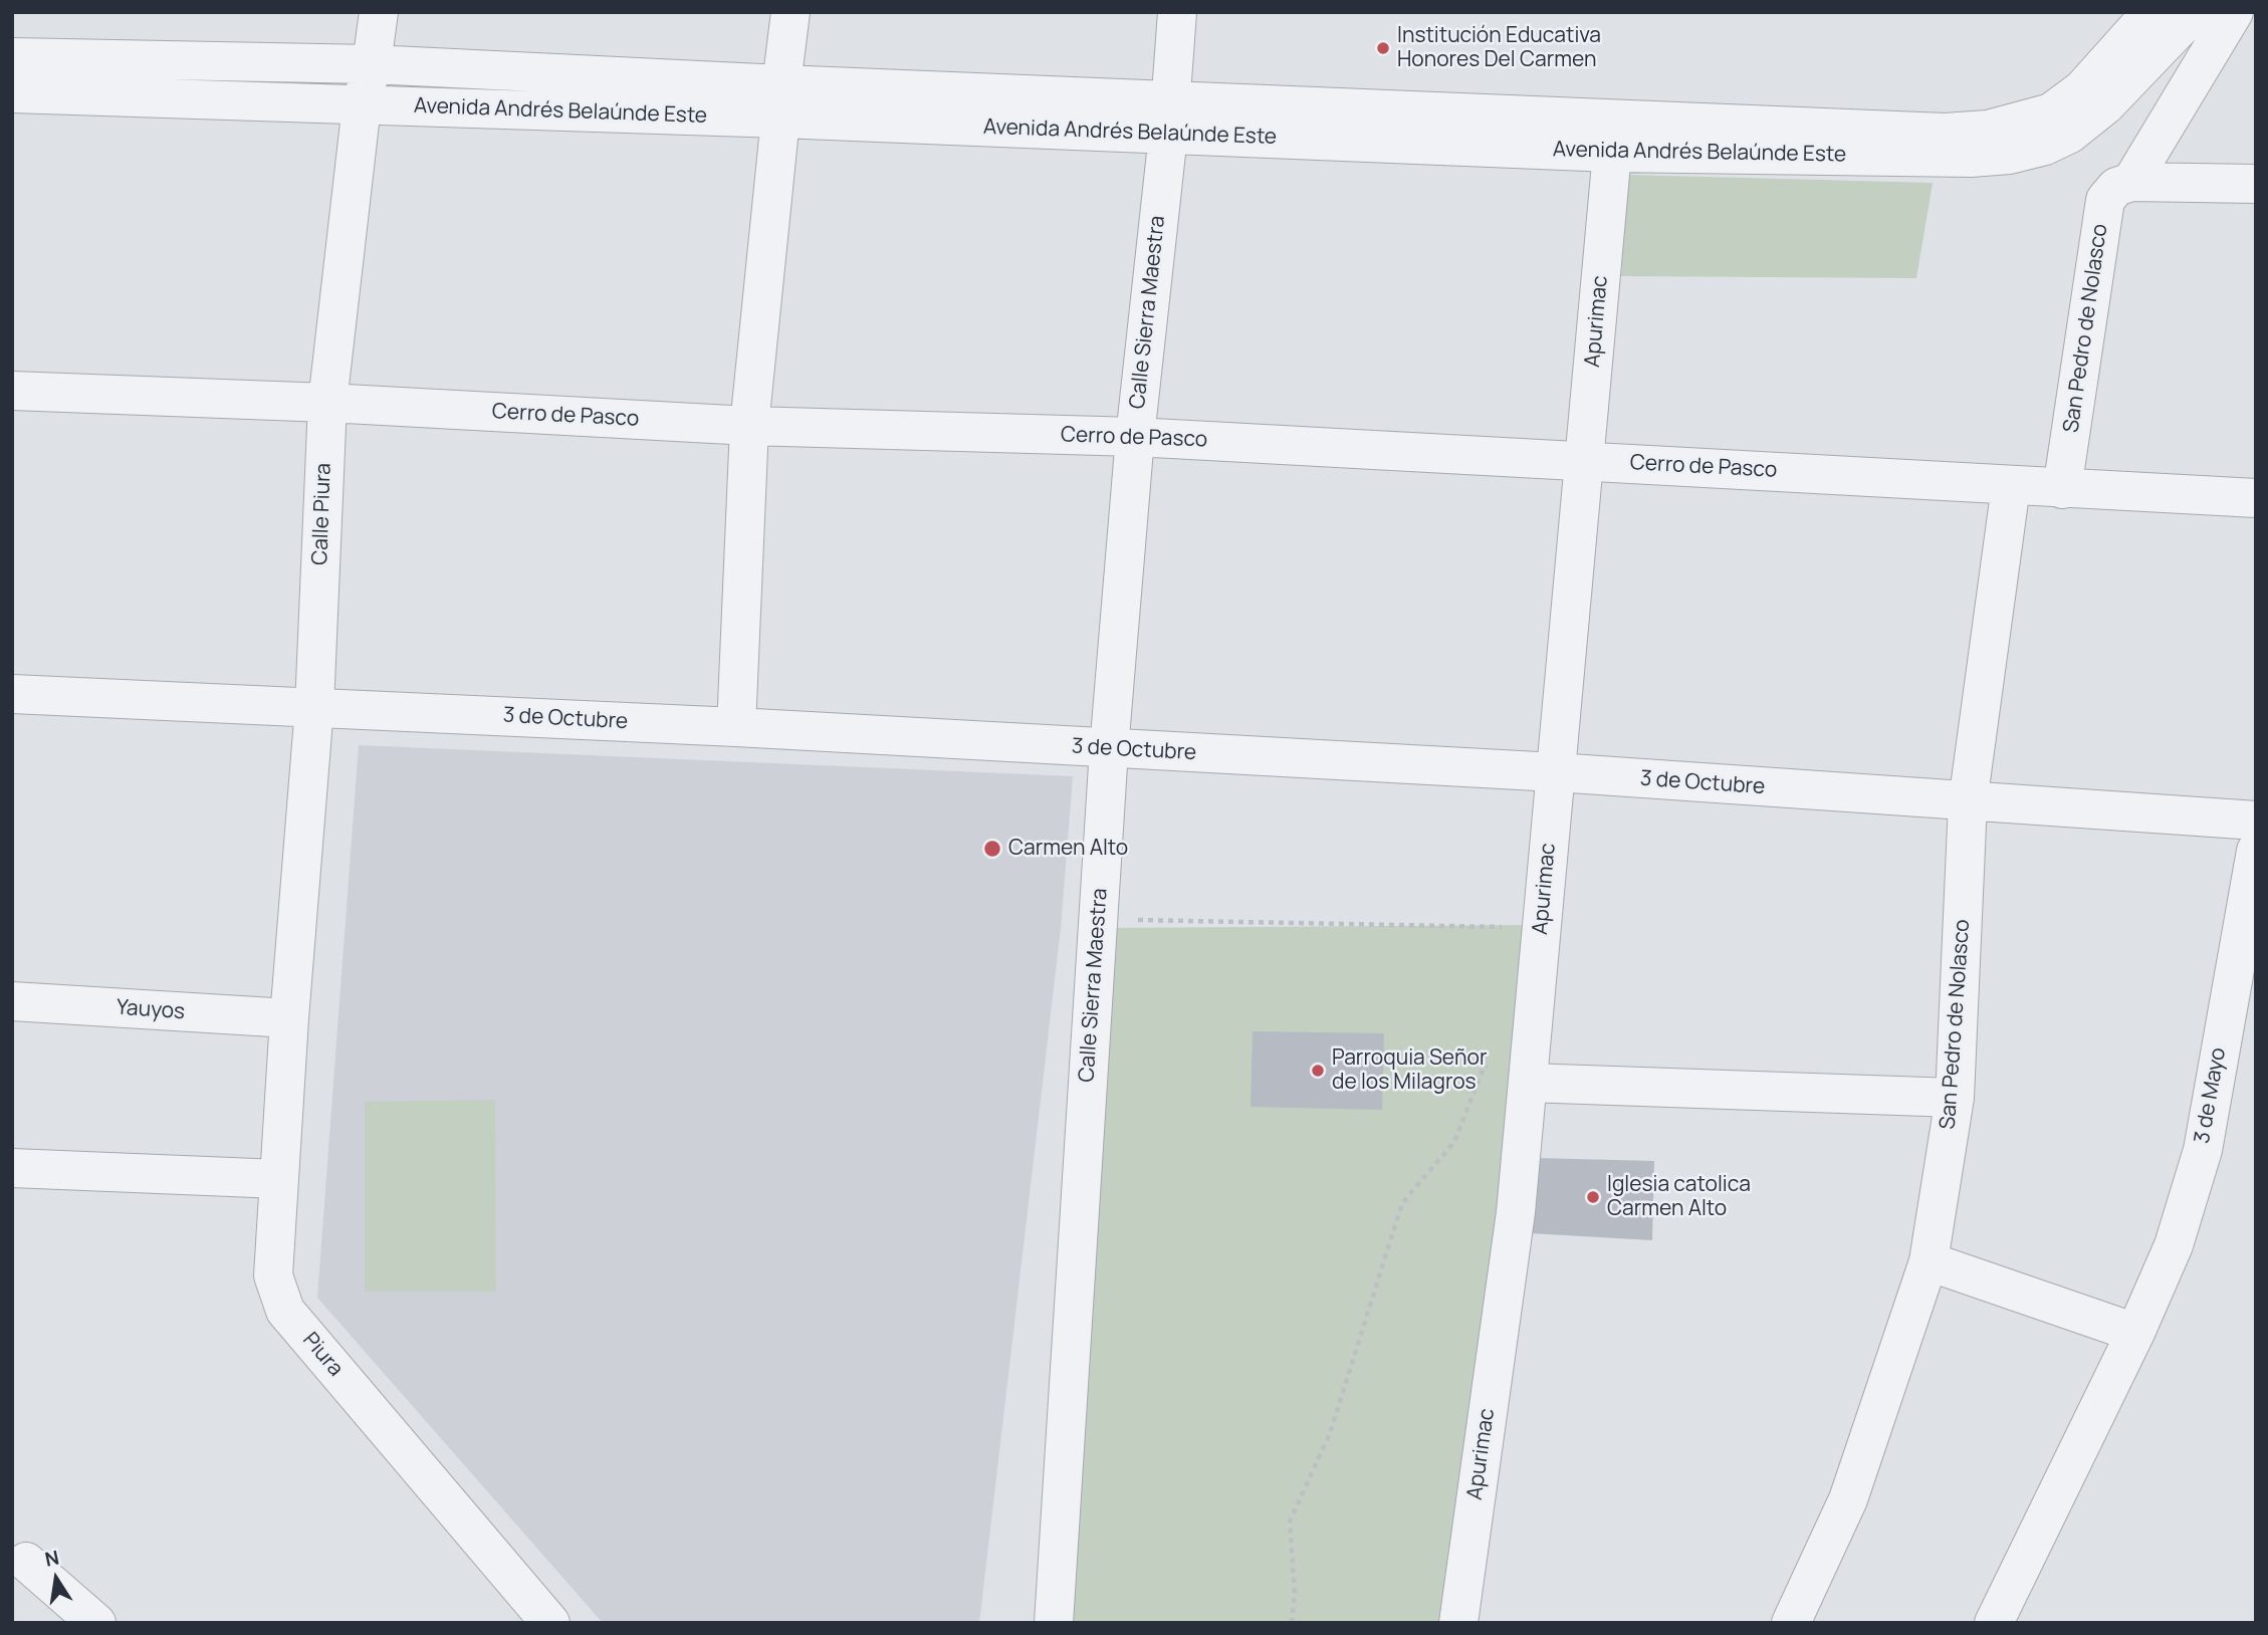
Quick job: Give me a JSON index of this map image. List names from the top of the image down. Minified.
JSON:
{"streets":{"street":["Avenida Andrés Belaúnde Este","Calle Sierra Maestra","Apurimac","San Pedro de Nolasco","Cerro de Pasco","Calle Piura","3 de Octubre","Yauyos","3 de Mayo","Piura"]},"crossings":[["Avenida Andrés Belaúnde Este","Calle Sierra Maestra"],["Avenida Andrés Belaúnde Este","Apurimac"],["Avenida Andrés Belaúnde Este","Calle Piura"],["Calle Sierra Maestra","Cerro de Pasco"],["Calle Sierra Maestra","3 de Octubre"],["Apurimac","Cerro de Pasco"],["Apurimac","3 de Octubre"],["San Pedro de Nolasco","Cerro de Pasco"],["San Pedro de Nolasco","3 de Octubre"],["Cerro de Pasco","Calle Piura"],["Calle Piura","3 de Octubre"],["Calle Piura","Yauyos"],["Calle Piura","Piura"],["Yauyos","Piura"]],"places":["Institución Educativa Honores Del Carmen","Carmen Alto","Parroquia Señor de los Milagros","Iglesia catolica Carmen Alto"],"north":"top"}
